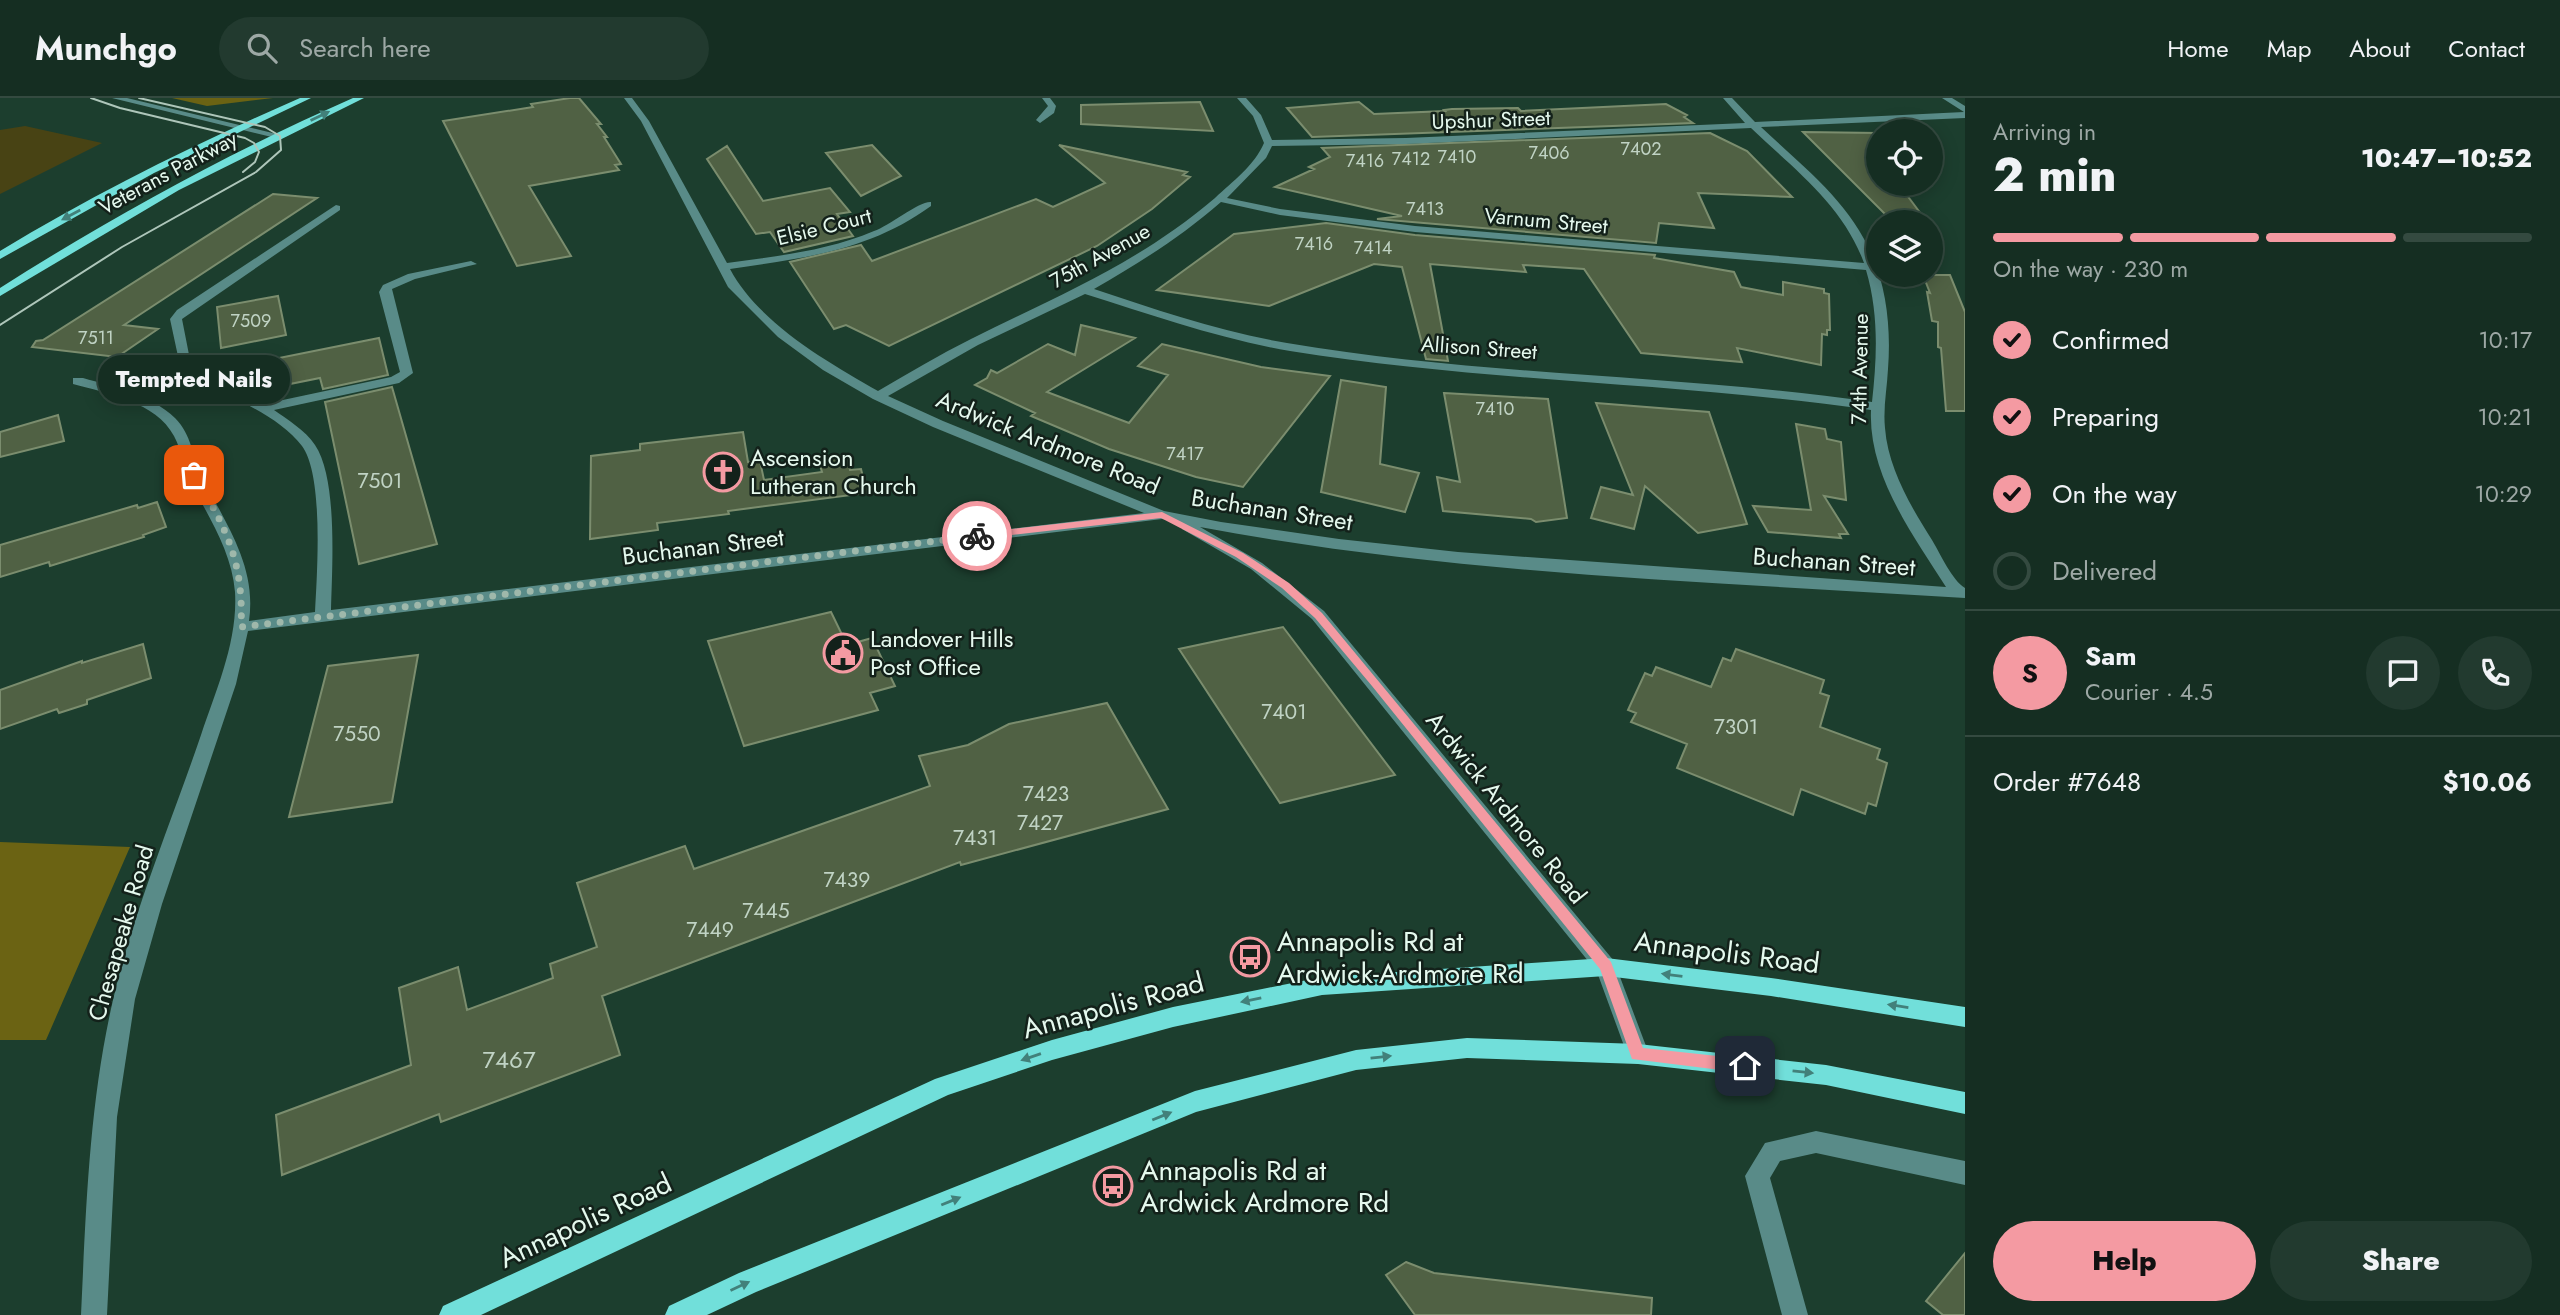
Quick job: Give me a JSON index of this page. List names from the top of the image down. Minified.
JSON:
{"streets":{"main road":["Veterans Parkway","Annapolis Road"],"street":["Upshur Street","Varnum Street","Elsie Court","75th Avenue","Allison Street","74th Avenue","Ardwick Ardmore Road","Buchanan Street","Chesapeake Road"]},"crossings":[["Upshur Street","75th Avenue"],["Upshur Street","74th Avenue"],["Varnum Street","75th Avenue"],["Elsie Court","Ardwick Ardmore Road"],["75th Avenue","Allison Street"],["75th Avenue","Ardwick Ardmore Road"],["Allison Street","74th Avenue"],["74th Avenue","Buchanan Street"],["Ardwick Ardmore Road","Buchanan Street"],["Ardwick Ardmore Road","Annapolis Road"],["Buchanan Street","Chesapeake Road"]],"places":{"church":["Ascension Lutheran Church"],"other":["Tempted Nails"],"public building":["Landover Hills Post Office"],"bus stop":["Annapolis Rd at Ardwick-Ardmore Rd","Annapolis Rd at Ardwick Ardmore Rd"]},"house_numbers":["7402","7406","7410","7412","7416","7413","7416","7414","7509","7511","7410","7417","7501","7401","7301","7550","7423","7427","7431","7439","7445","7449","7467"],"page":{"header":"Munchgo","search":"Search here","nav":["Home","Map","About","Contact"],"heading":["2 min","Arriving in","10:47–10:52"],"panel":["Sam","Courier · 4.5","Order #7648","$10.06"],"bar":"On the way · 230 m","list":[["Confirmed","10:17"],["Preparing","10:21"],["On the way","10:29"],"Delivered"],"bubble":"Tempted Nails","round":"S","buttons":["Help","Share"]}}
